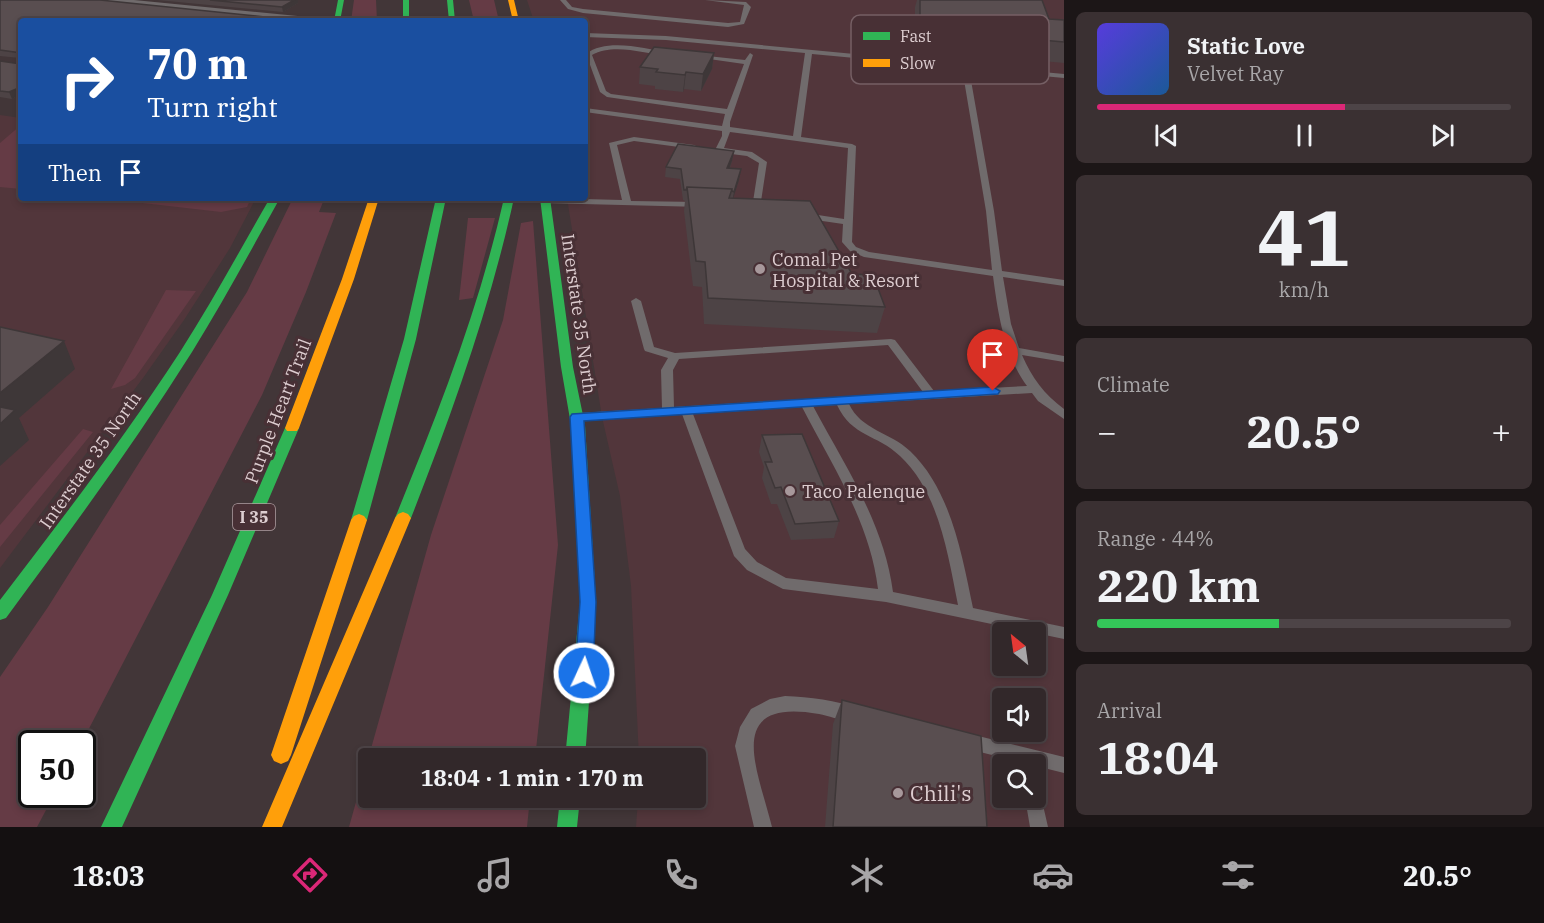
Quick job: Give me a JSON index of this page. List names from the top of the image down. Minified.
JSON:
{"streets":{"main road":["Interstate 35 North","Purple Heart Trail","I 35"]},"places":["Comal Pet Hospital & Resort","Taco Palenque","Chili's"],"legend":["Fast","Slow"],"north":"top left","page":{"turn":["70 m","Turn right"],"song":["Static Love","Velvet Ray"],"then":"Then","tile":[["41","km/h"],"Climate",["Range · 44%","220 km"],["Arrival","18:04"]],"heat":["−","20.5°","+"],"limit":"50","trip":"18:04 · 1 min · 170 m","tabs":["18:03","20.5°"]}}
